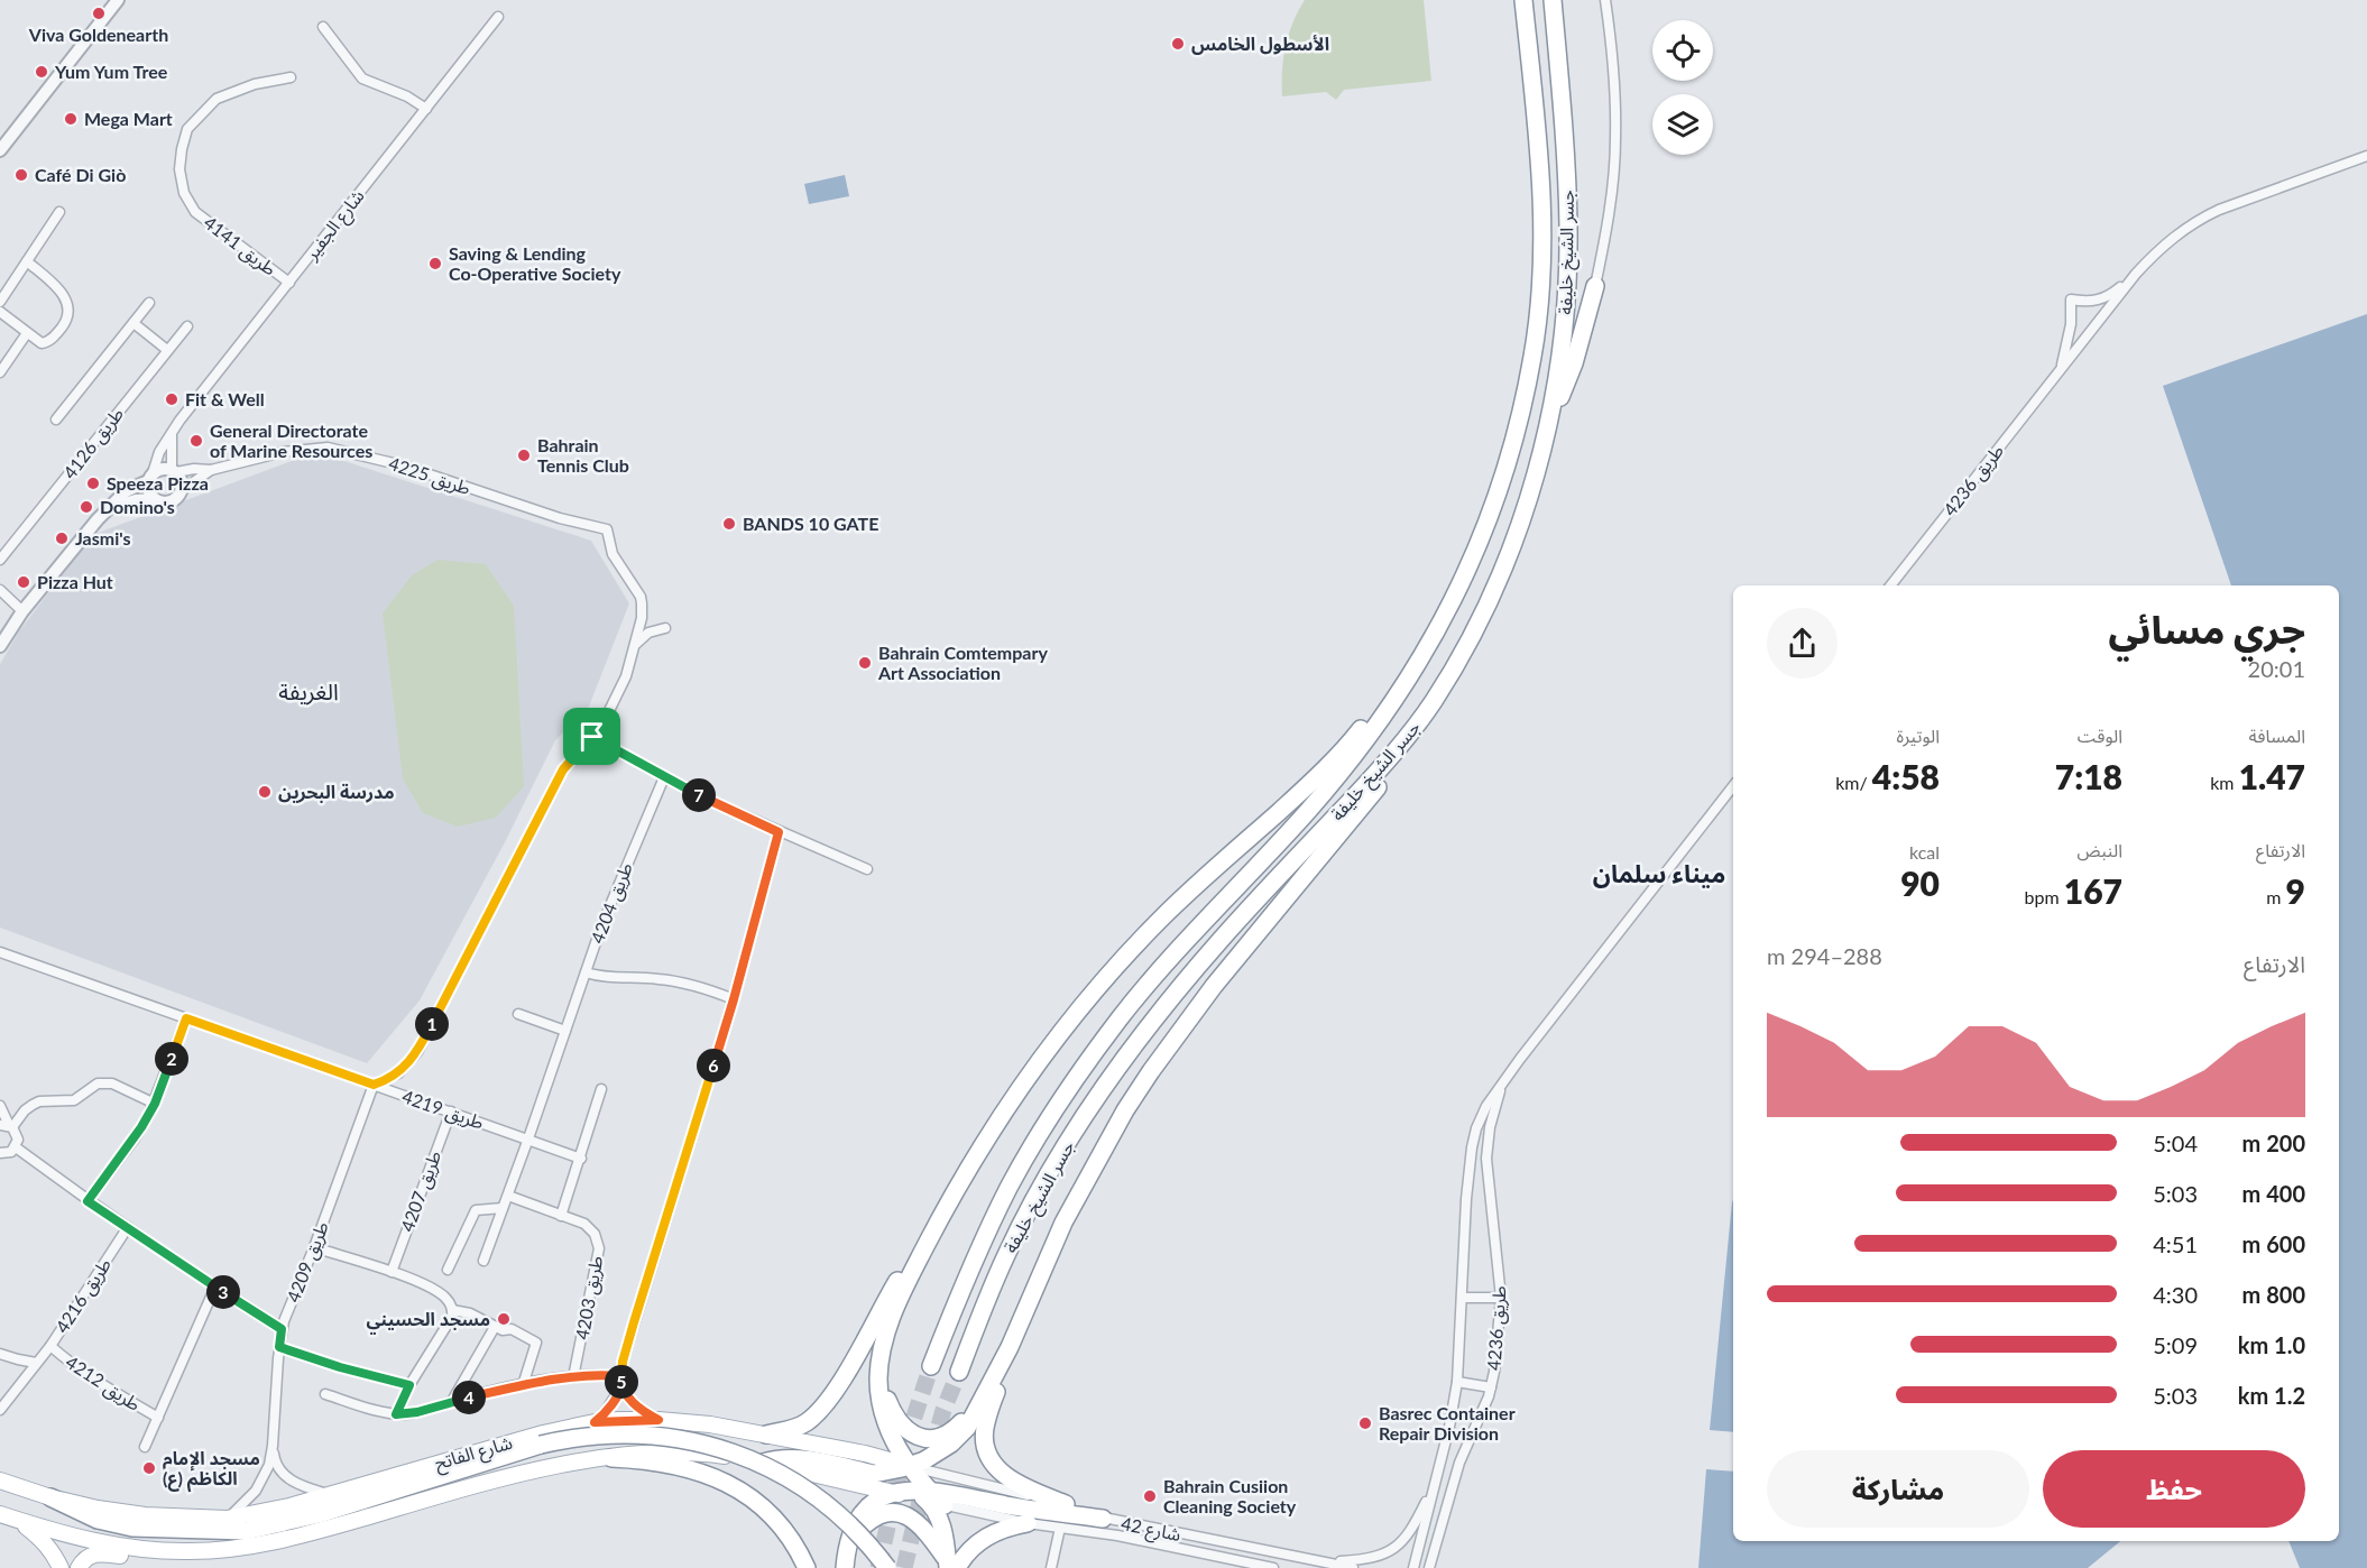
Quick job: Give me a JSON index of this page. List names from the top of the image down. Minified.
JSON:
{"streets":{"highway":["جسر الشيخ خليفة"],"main road":["شارع الفاتح"],"street":["شارع الجفير","طريق 4141","طريق 4126","طريق 4225","طريق 4236","طريق 4204","طريق 4219","طريق 4207","طريق 4209","طريق 4216","طريق 4203","طريق 4212","شارع 42"]},"crossings":[["شارع الجفير","طريق 4141"],["شارع الجفير","طريق 4225"],["طريق 4204","طريق 4219"],["طريق 4204","طريق 4203"],["طريق 4219","طريق 4207"],["طريق 4219","طريق 4209"],["طريق 4209","شارع الفاتح"],["طريق 4216","طريق 4212"],["شارع الفاتح","شارع 42"]],"districts":["الغريفة","ميناء سلمان"],"places":["Viva Goldenearth","الأسطول الخامس","Yum Yum Tree","Mega Mart","Café Di Giò","Saving & Lending Co-Operative Society","Fit & Well","General Directorate of Marine Resources","Bahrain Tennis Club","Speeza Pizza","Domino's","BANDS 10 GATE","Jasmi's","Pizza Hut","Bahrain Comtempary Art Association","مدرسة البحرين","مسجد الحسيني","Basrec Container Repair Division","مسجد الإمام الكاظم (ع)","Bahrain Cusiion Cleaning Society"],"page":{"heading":["جري مسائي","20:01"],"stats":[["المسافة","1.47 km"],["الوقت","7:18"],["الوتيرة","4:58 /km"],["الارتفاع","9 m"],["النبض","167 bpm"],["kcal","90"]],"pins":["7","1","2","6","3","5","4"],"chart":["الارتفاع","288–294 m"],"list":[{"name":"200 m","note":"5:04"},{"name":"400 m","note":"5:03"},{"name":"600 m","note":"4:51"},{"name":"800 m","note":"4:30"},{"name":"1.0 km","note":"5:09"},{"name":"1.2 km","note":"5:03"}],"buttons":["حفظ","مشاركة"]}}
